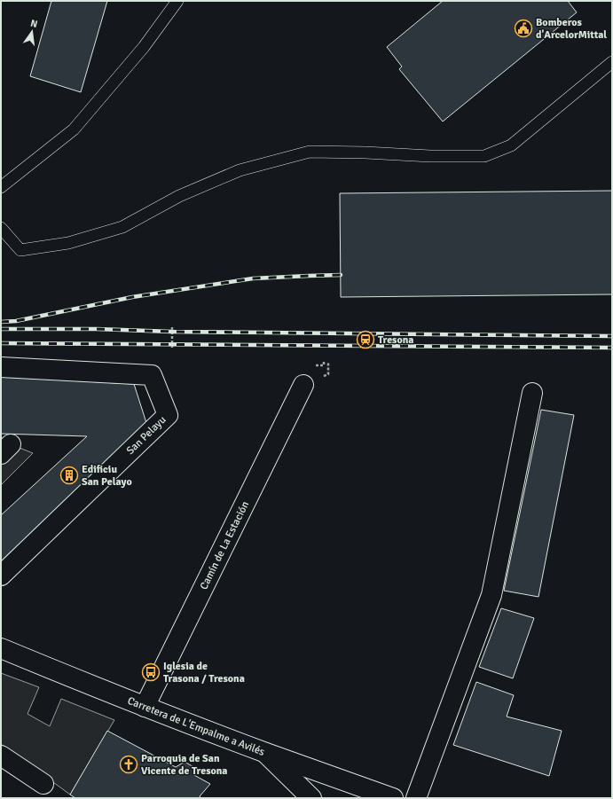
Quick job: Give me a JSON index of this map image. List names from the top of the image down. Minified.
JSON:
{"streets":{"street":["San Pelayu","Camín de La Estación","Carretera de L'Empalme a Avilés"]},"crossings":[["Camín de La Estación","Carretera de L'Empalme a Avilés"]],"places":{"public building":["Bomberos d'ArcelorMittal"],"station":["Tresona"],"building":["Edificiu San Pelayo"],"bus stop":["Iglesia de Trasona / Tresona"],"church":["Parroquia de San Vicente de Tresona"]},"north":"top"}
